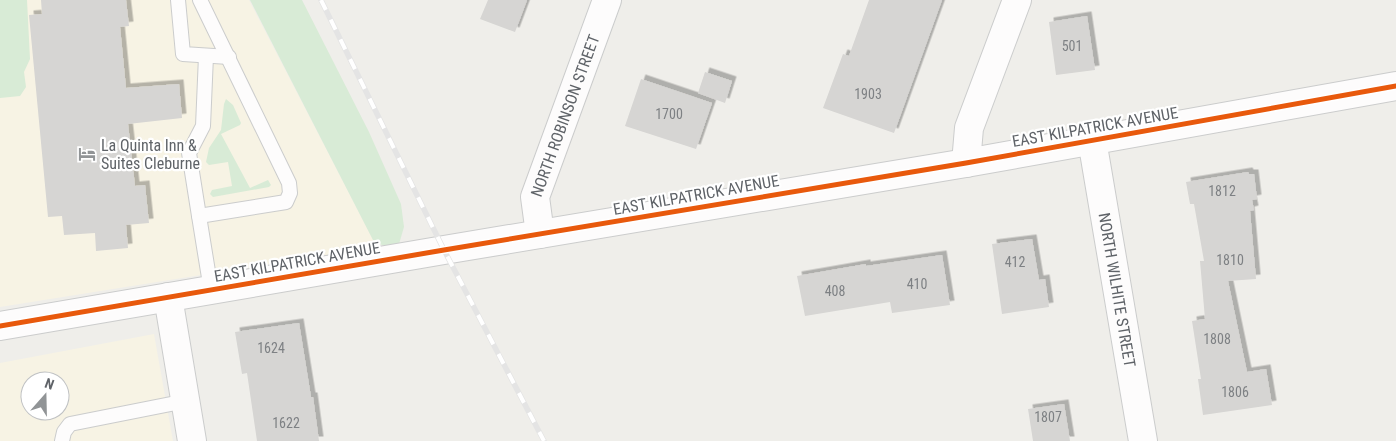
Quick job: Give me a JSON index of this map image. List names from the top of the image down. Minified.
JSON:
{"streets":{"street":["NORTH ROBINSON STREET","EAST KILPATRICK AVENUE","NORTH WILHITE STREET"]},"crossings":[["NORTH ROBINSON STREET","EAST KILPATRICK AVENUE"],["EAST KILPATRICK AVENUE","NORTH WILHITE STREET"]],"places":{"hotel":["La Quinta Inn & Suites Cleburne"]},"house_numbers":["501","1903","1700","1812","1810","412","410","408","1808","1624","1806","1807","1622"],"north":"top"}
